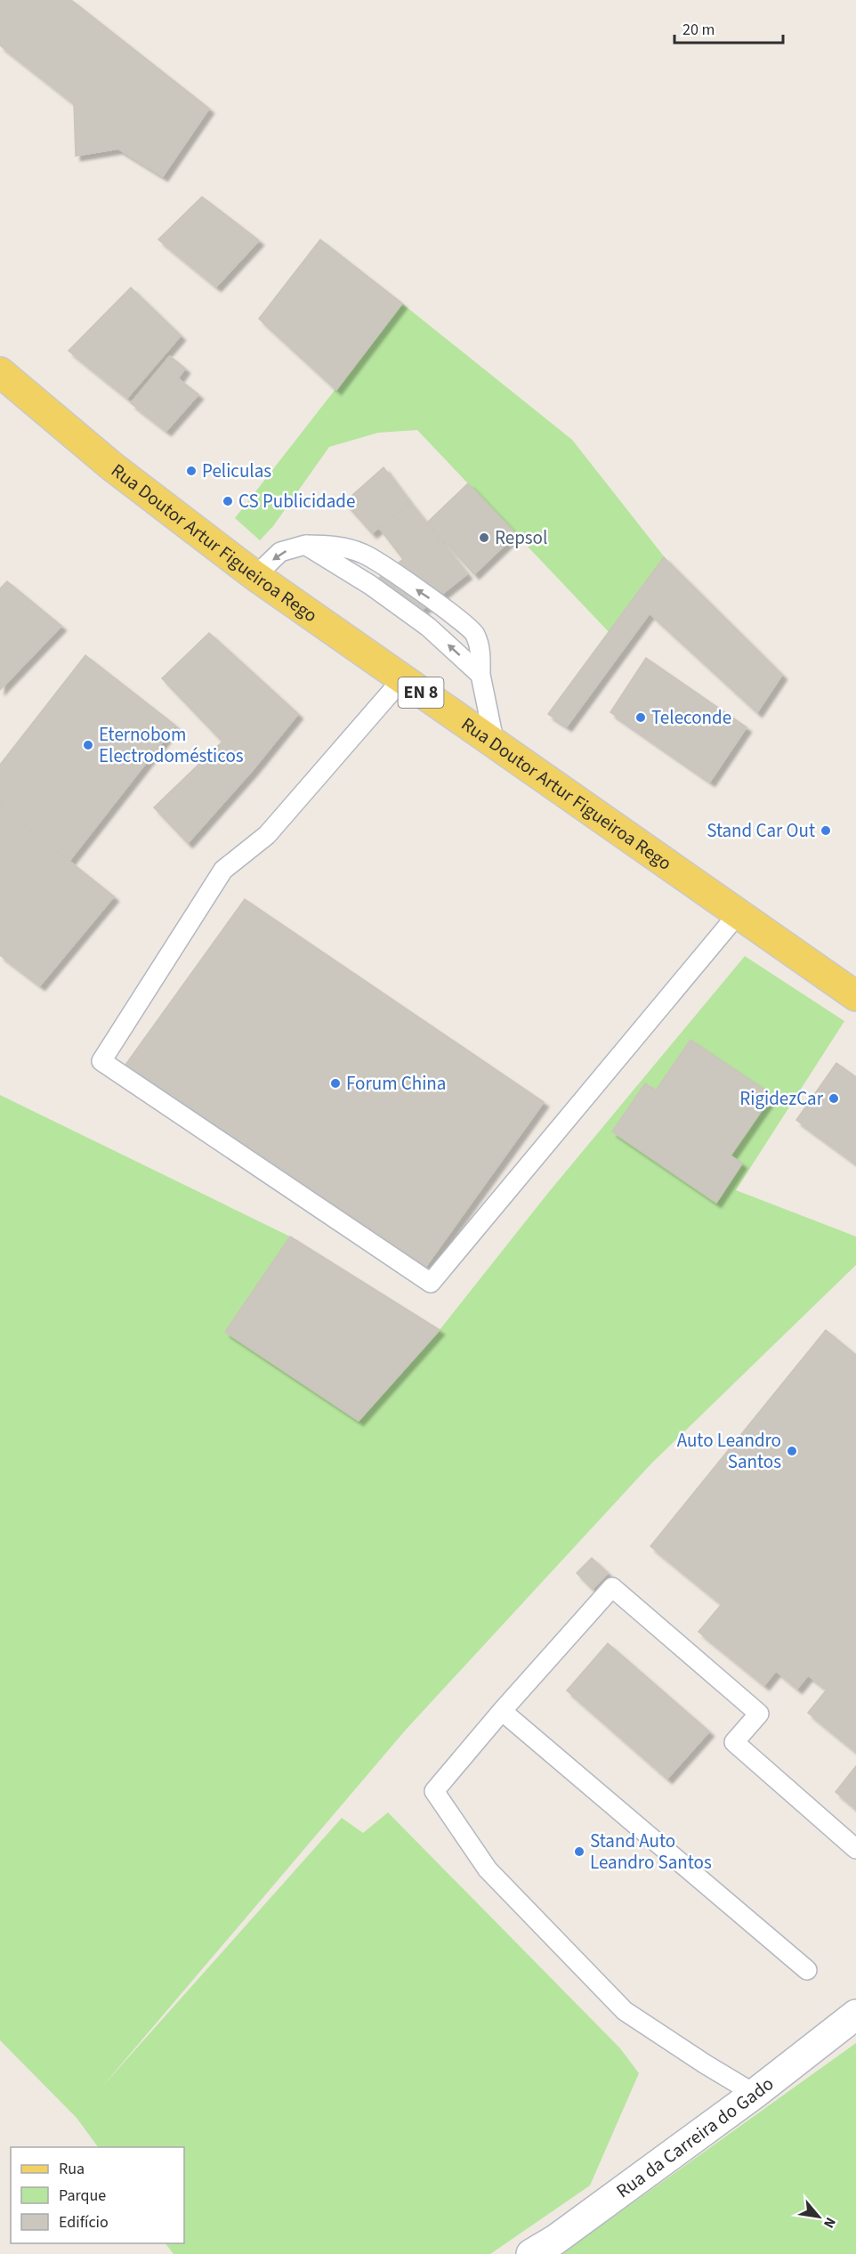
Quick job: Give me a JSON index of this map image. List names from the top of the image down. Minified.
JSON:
{"streets":{"main road":["Rua Doutor Artur Figueiroa Rego","EN 8"],"street":["Rua da Carreira do Gado"]},"places":["Peliculas","CS Publicidade","Repsol","Teleconde","Eternobom Electrodomésticos","Stand Car Out","Forum China","RigidezCar","Auto Leandro Santos","Stand Auto Leandro Santos"],"legend":["Rua","Parque","Edifício"],"scale_bar":"20 m","north":"bottom right"}
